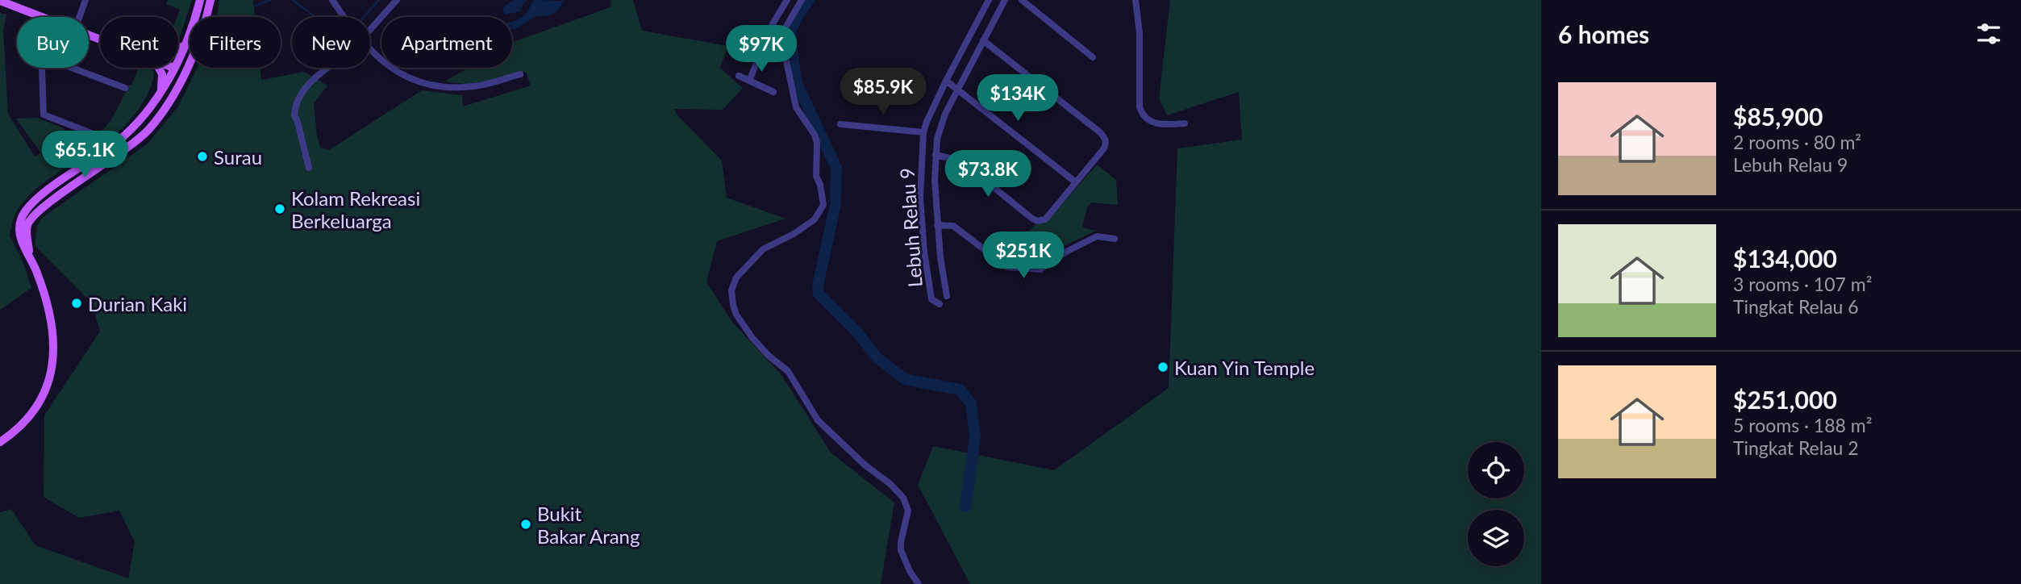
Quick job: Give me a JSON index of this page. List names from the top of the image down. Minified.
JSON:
{"streets":{"street":["Lebuh Relau 9"]},"places":["Surau","Kolam Rekreasi Berkeluarga","Durian Kaki","Kuan Yin Temple","Bukit Bakar Arang"],"page":{"heading":"6 homes","chip":["Buy","Rent","Filters","New","Apartment"],"price":["$97K","$85.9K","$134K","$65.1K","$73.8K","$251K"],"list":[{"name":"$85,900","note":"2 rooms · 80 m² · Lebuh Relau 9"},{"name":"$134,000","note":"3 rooms · 107 m² · Tingkat Relau 6"},{"name":"$251,000","note":"5 rooms · 188 m² · Tingkat Relau 2"}]}}
